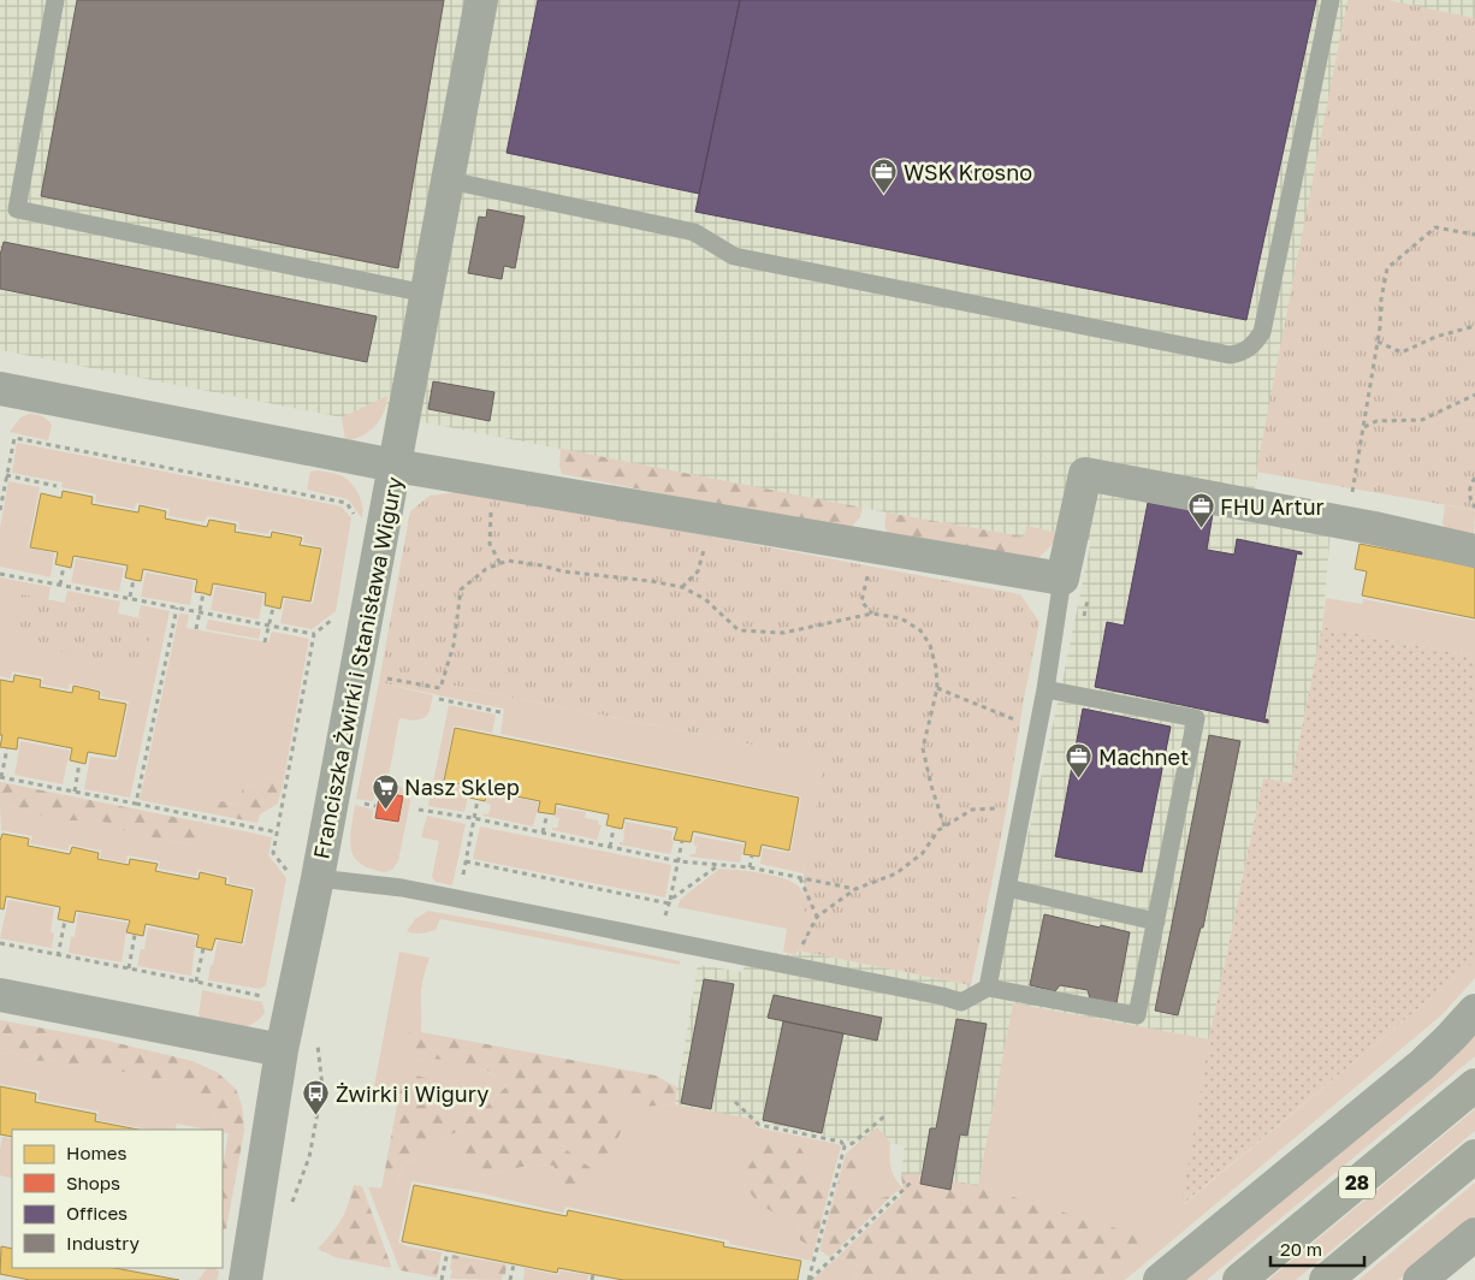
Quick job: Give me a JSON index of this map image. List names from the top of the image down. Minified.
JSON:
{"streets":{"main road":["28"],"street":["Franciszka Żwirki i Stanisława Wigury"]},"places":{"office":["WSK Krosno","FHU Artur","Machnet"],"supermarket":["Nasz Sklep"],"bus stop":["Żwirki i Wigury"]},"legend":["Homes","Shops","Offices","Industry"],"scale_bar":"20 m"}
